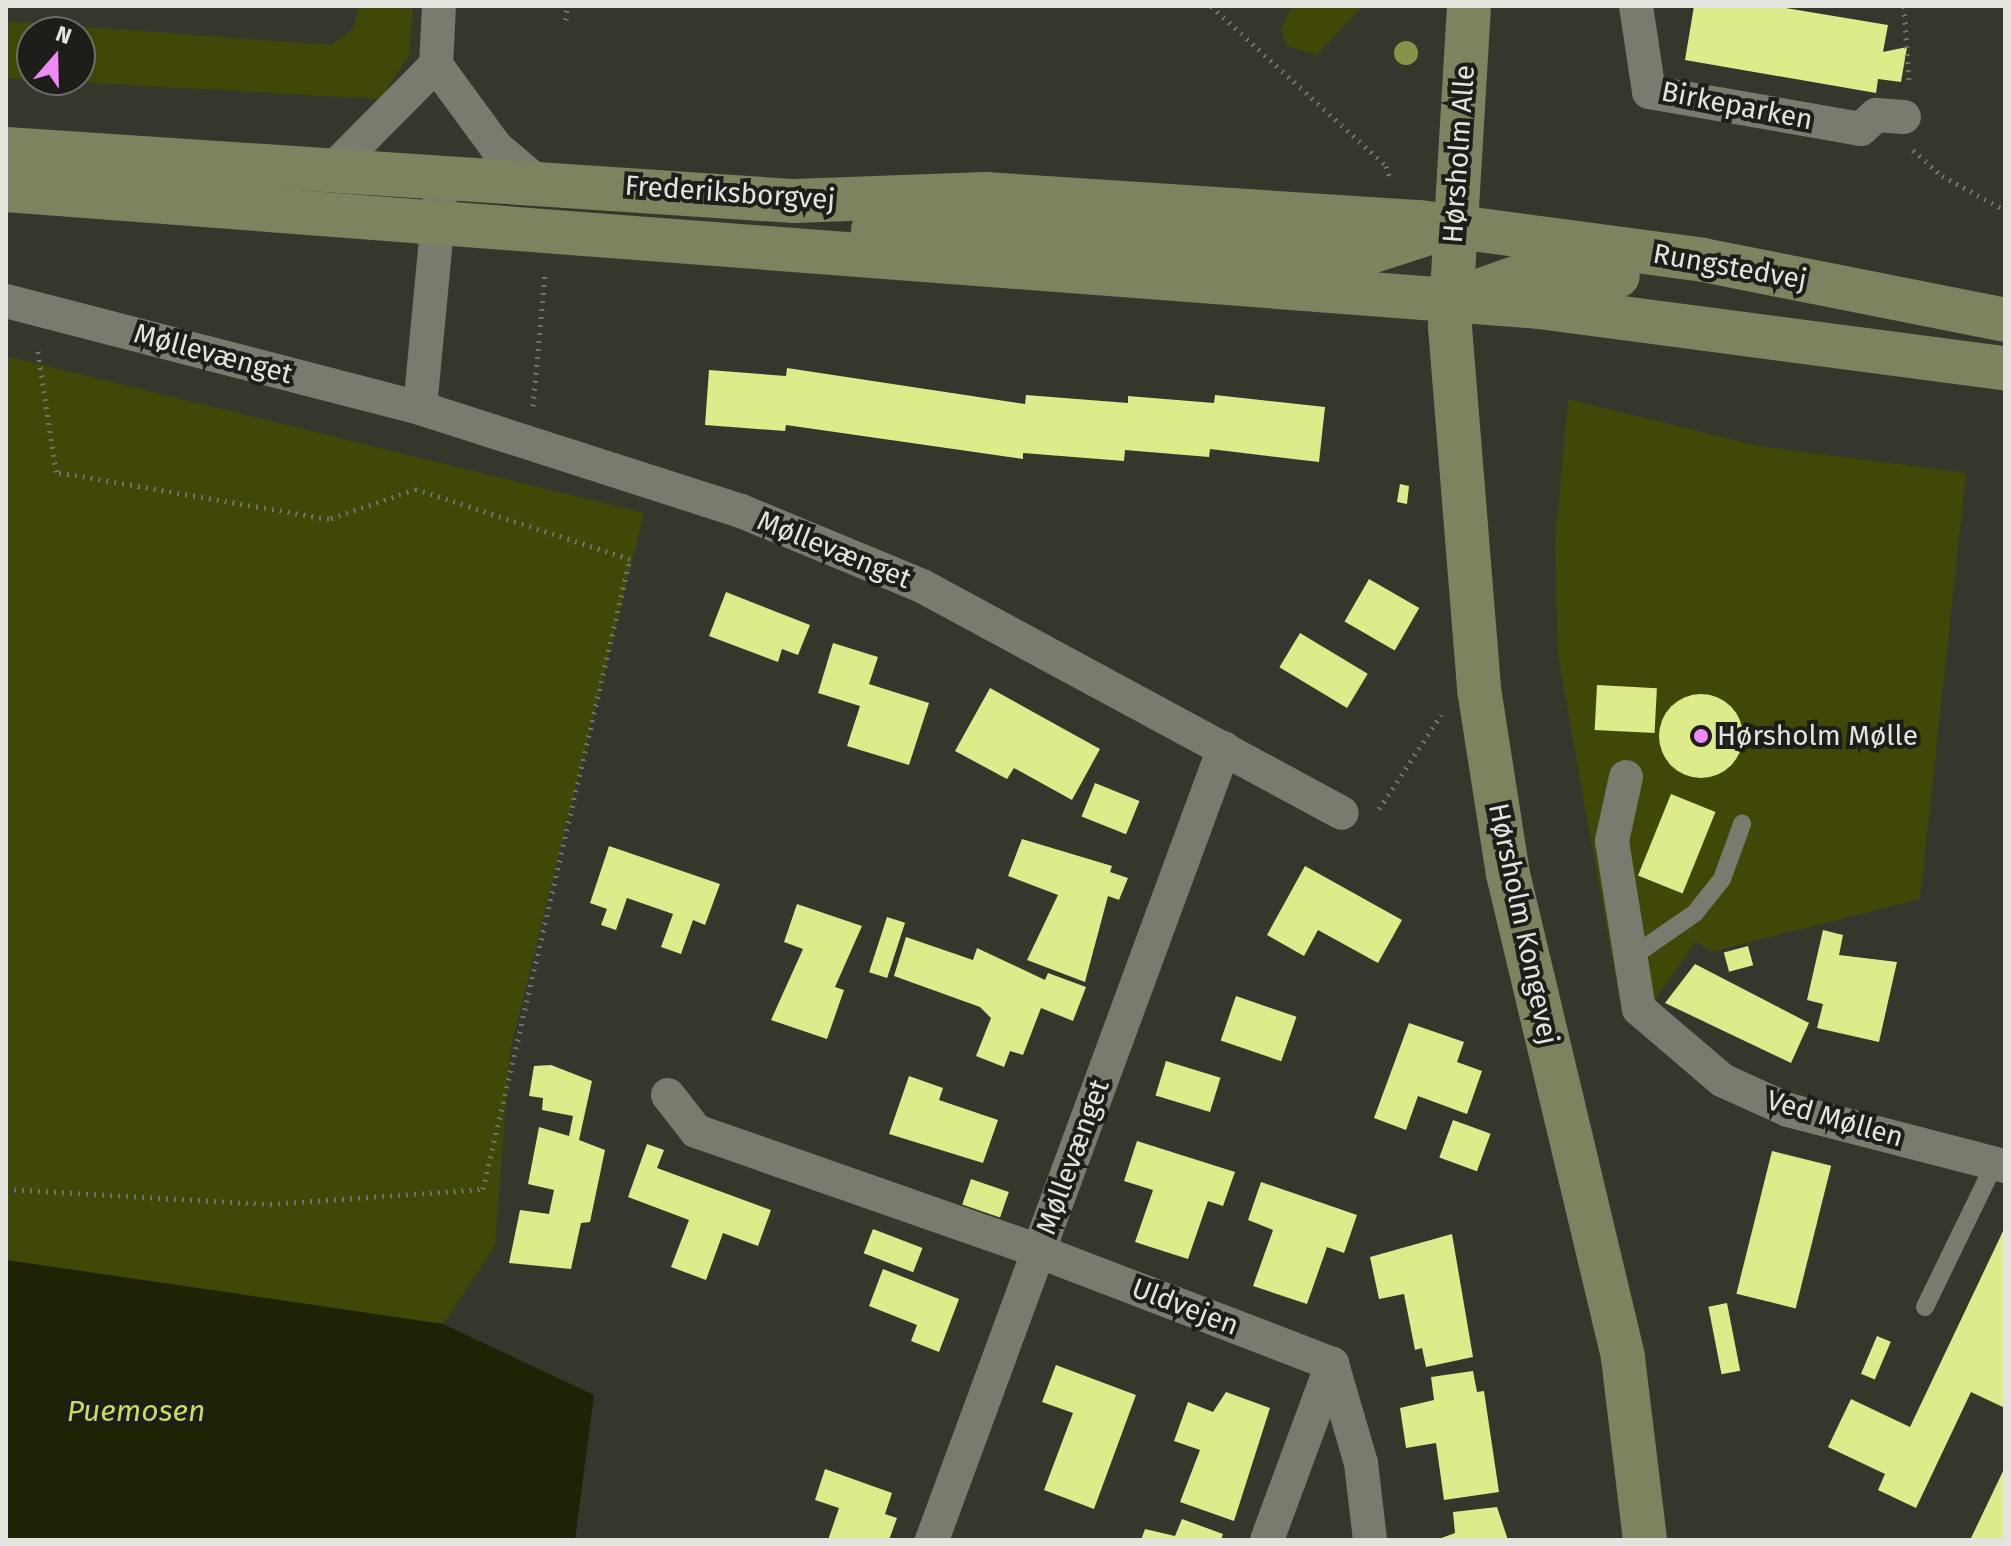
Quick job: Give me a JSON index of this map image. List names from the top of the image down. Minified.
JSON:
{"streets":{"main road":["Hørsholm Alle","Frederiksborgvej","Rungstedvej","Hørsholm Kongevej"],"street":["Birkeparken","Møllevænget","Ved Møllen","Uldvejen"]},"crossings":[["Hørsholm Alle","Frederiksborgvej"],["Hørsholm Alle","Rungstedvej"],["Hørsholm Alle","Hørsholm Kongevej"],["Frederiksborgvej","Rungstedvej"],["Frederiksborgvej","Hørsholm Kongevej"],["Rungstedvej","Hørsholm Kongevej"],["Møllevænget","Uldvejen"]],"water":["Puemosen"],"places":["Hørsholm Mølle"],"north":"top"}
